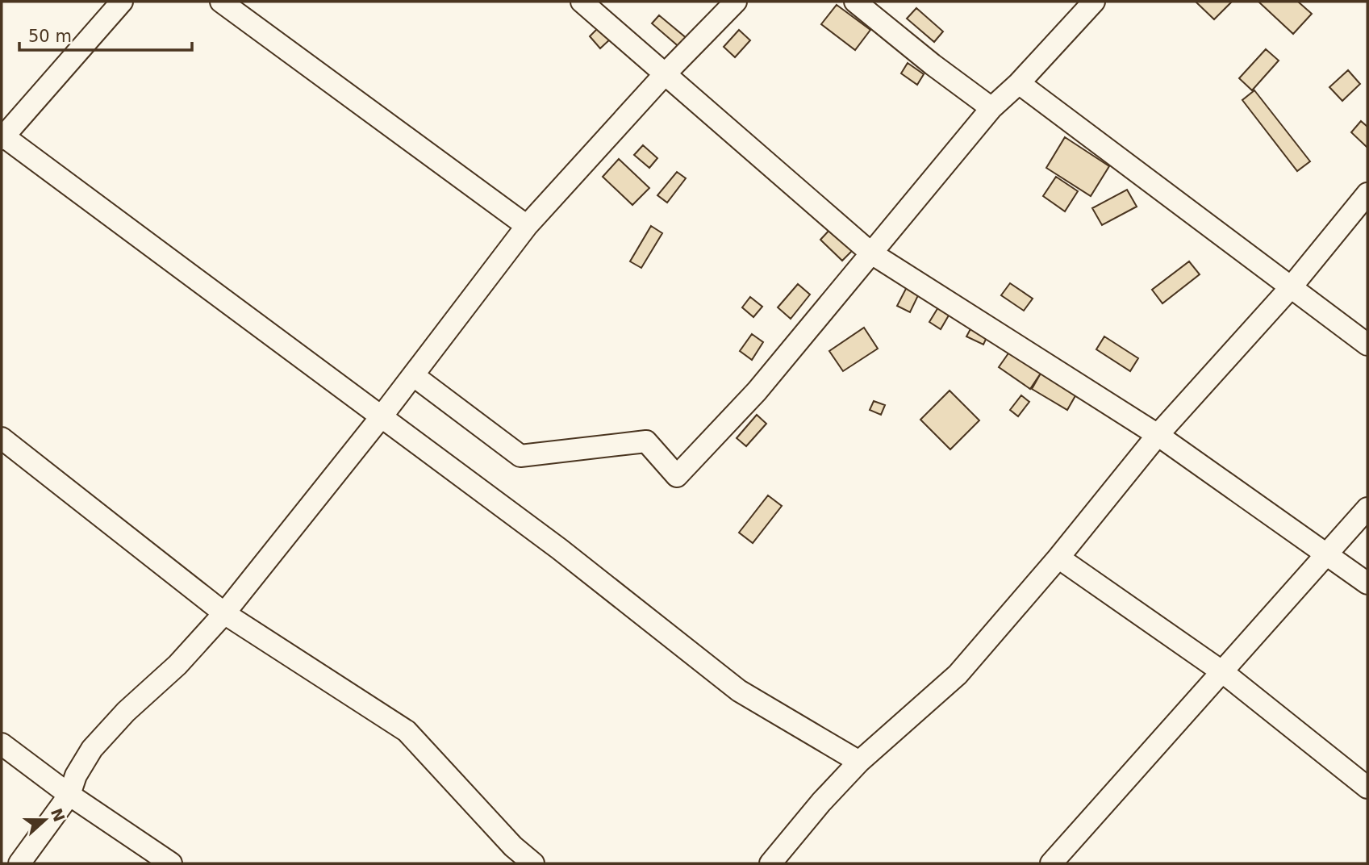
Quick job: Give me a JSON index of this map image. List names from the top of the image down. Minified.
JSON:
{"scale_bar":"50 m","north":"right"}
